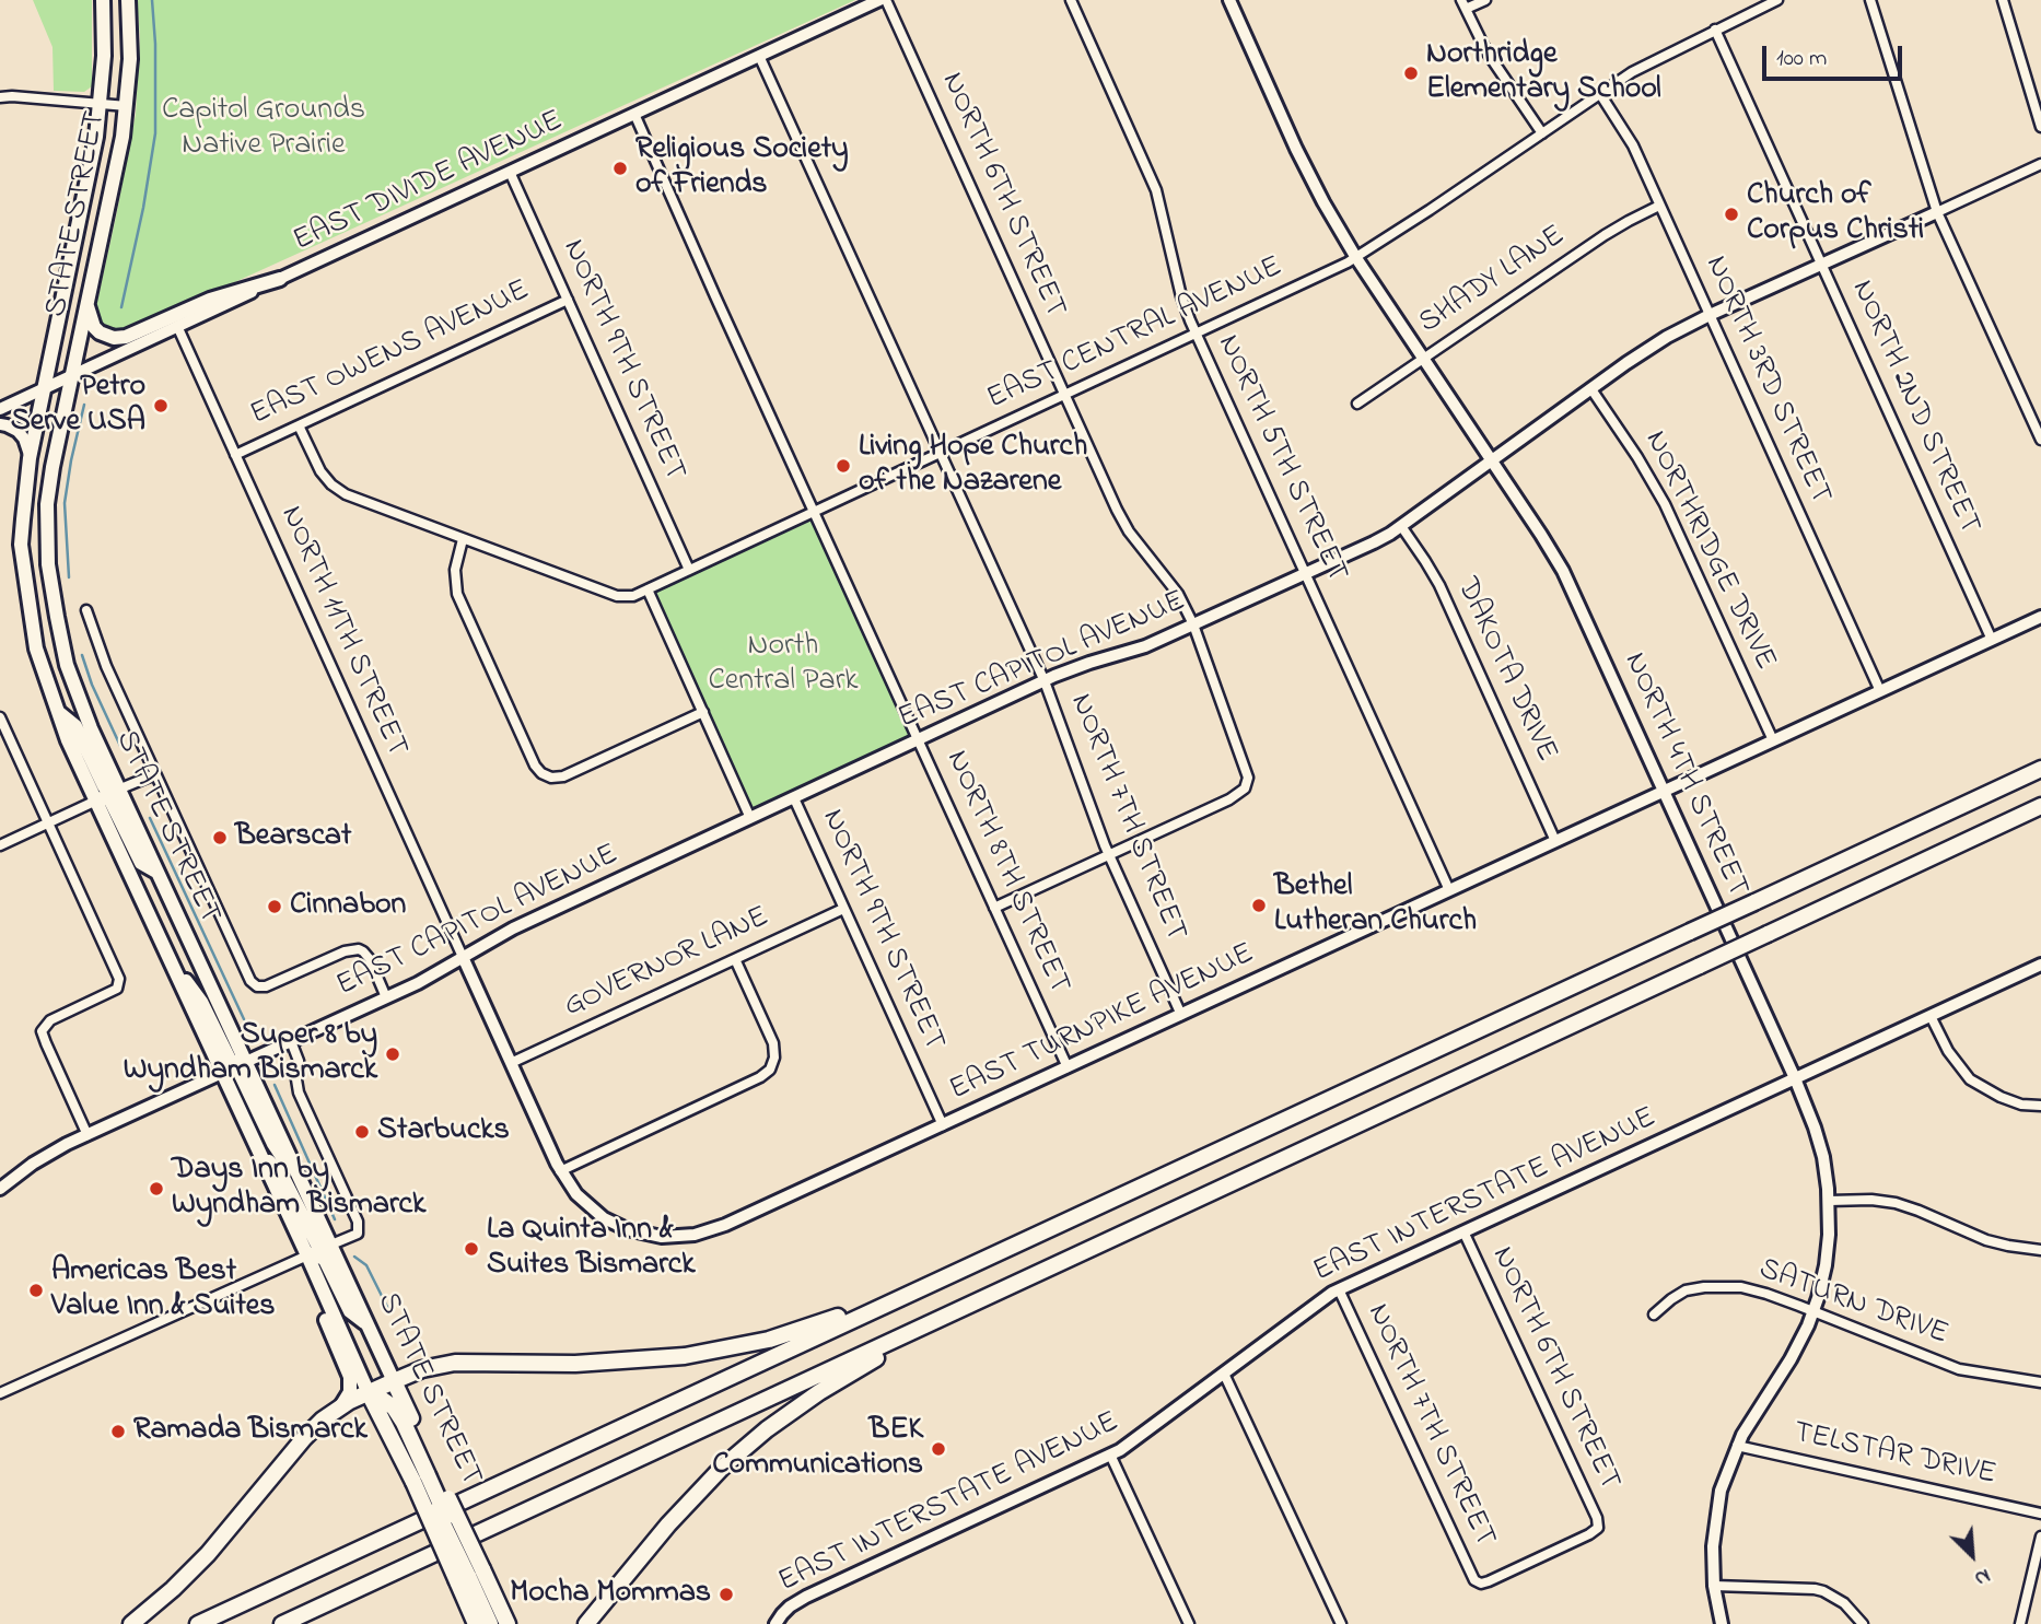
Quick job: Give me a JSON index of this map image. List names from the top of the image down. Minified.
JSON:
{"streets":{"highway":["STATE STREET"],"street":["EAST DIVIDE AVENUE","NORTH 6TH STREET","SHADY LANE","EAST CENTRAL AVENUE","EAST OWENS AVENUE","NORTH 9TH STREET","NORTH 3RD STREET","NORTH 2ND STREET","NORTH 5TH STREET","NORTHRIDGE DRIVE","NORTH 11TH STREET","EAST CAPITOL AVENUE","DAKOTA DRIVE","NORTH 4TH STREET","NORTH 7TH STREET","NORTH 8TH STREET","GOVERNOR LANE","EAST TURNPIKE AVENUE","EAST INTERSTATE AVENUE","SATURN DRIVE","TELSTAR DRIVE"]},"crossings":[["EAST DIVIDE AVENUE","STATE STREET"],["EAST DIVIDE AVENUE","NORTH 9TH STREET"],["EAST DIVIDE AVENUE","NORTH 11TH STREET"],["EAST DIVIDE AVENUE","NORTH 7TH STREET"],["EAST DIVIDE AVENUE","NORTH 8TH STREET"],["NORTH 6TH STREET","EAST CENTRAL AVENUE"],["NORTH 6TH STREET","EAST CAPITOL AVENUE"],["NORTH 6TH STREET","NORTH 7TH STREET"],["NORTH 6TH STREET","EAST INTERSTATE AVENUE"],["STATE STREET","EAST CAPITOL AVENUE"],["SHADY LANE","NORTH 3RD STREET"],["SHADY LANE","NORTH 4TH STREET"],["EAST CENTRAL AVENUE","EAST OWENS AVENUE"],["EAST CENTRAL AVENUE","NORTH 9TH STREET"],["EAST CENTRAL AVENUE","NORTH 3RD STREET"],["EAST CENTRAL AVENUE","NORTH 2ND STREET"],["EAST CENTRAL AVENUE","NORTH 5TH STREET"],["EAST CENTRAL AVENUE","NORTH 4TH STREET"],["EAST CENTRAL AVENUE","NORTH 7TH STREET"],["EAST CENTRAL AVENUE","NORTH 8TH STREET"],["EAST OWENS AVENUE","NORTH 9TH STREET"],["EAST OWENS AVENUE","NORTH 11TH STREET"],["NORTH 9TH STREET","EAST CAPITOL AVENUE"],["NORTH 9TH STREET","GOVERNOR LANE"],["NORTH 9TH STREET","EAST TURNPIKE AVENUE"],["NORTH 3RD STREET","EAST CAPITOL AVENUE"],["NORTH 3RD STREET","EAST TURNPIKE AVENUE"],["NORTH 2ND STREET","EAST CAPITOL AVENUE"],["NORTH 2ND STREET","EAST TURNPIKE AVENUE"],["NORTH 5TH STREET","EAST CAPITOL AVENUE"],["NORTH 5TH STREET","EAST TURNPIKE AVENUE"],["NORTHRIDGE DRIVE","EAST CAPITOL AVENUE"],["NORTHRIDGE DRIVE","EAST TURNPIKE AVENUE"],["NORTH 11TH STREET","EAST CAPITOL AVENUE"],["NORTH 11TH STREET","EAST TURNPIKE AVENUE"],["EAST CAPITOL AVENUE","DAKOTA DRIVE"],["EAST CAPITOL AVENUE","NORTH 4TH STREET"],["EAST CAPITOL AVENUE","NORTH 7TH STREET"],["EAST CAPITOL AVENUE","NORTH 8TH STREET"],["EAST CAPITOL AVENUE","EAST TURNPIKE AVENUE"],["DAKOTA DRIVE","EAST TURNPIKE AVENUE"],["NORTH 4TH STREET","EAST TURNPIKE AVENUE"],["NORTH 4TH STREET","EAST INTERSTATE AVENUE"],["NORTH 4TH STREET","SATURN DRIVE"],["NORTH 4TH STREET","TELSTAR DRIVE"],["NORTH 7TH STREET","EAST TURNPIKE AVENUE"],["NORTH 7TH STREET","EAST INTERSTATE AVENUE"],["NORTH 8TH STREET","EAST TURNPIKE AVENUE"],["GOVERNOR LANE","EAST TURNPIKE AVENUE"]],"parks":["Capitol Grounds Native Prairie","North Central Park"],"places":["Northridge Elementary School","Religious Society of Friends","Church of Corpus Christi","Petro Serve USA","Living Hope Church of the Nazarene","Bearscat","Bethel Lutheran Church","Cinnabon","Super 8 by Wyndham Bismarck","Starbucks","Days Inn by Wyndham Bismarck","La Quinta Inn & Suites Bismarck","Americas Best Value Inn & Suites","Ramada Bismarck","BEK Communications","Mocha Mommas"],"scale_bar":"100 m","north":"bottom right"}
